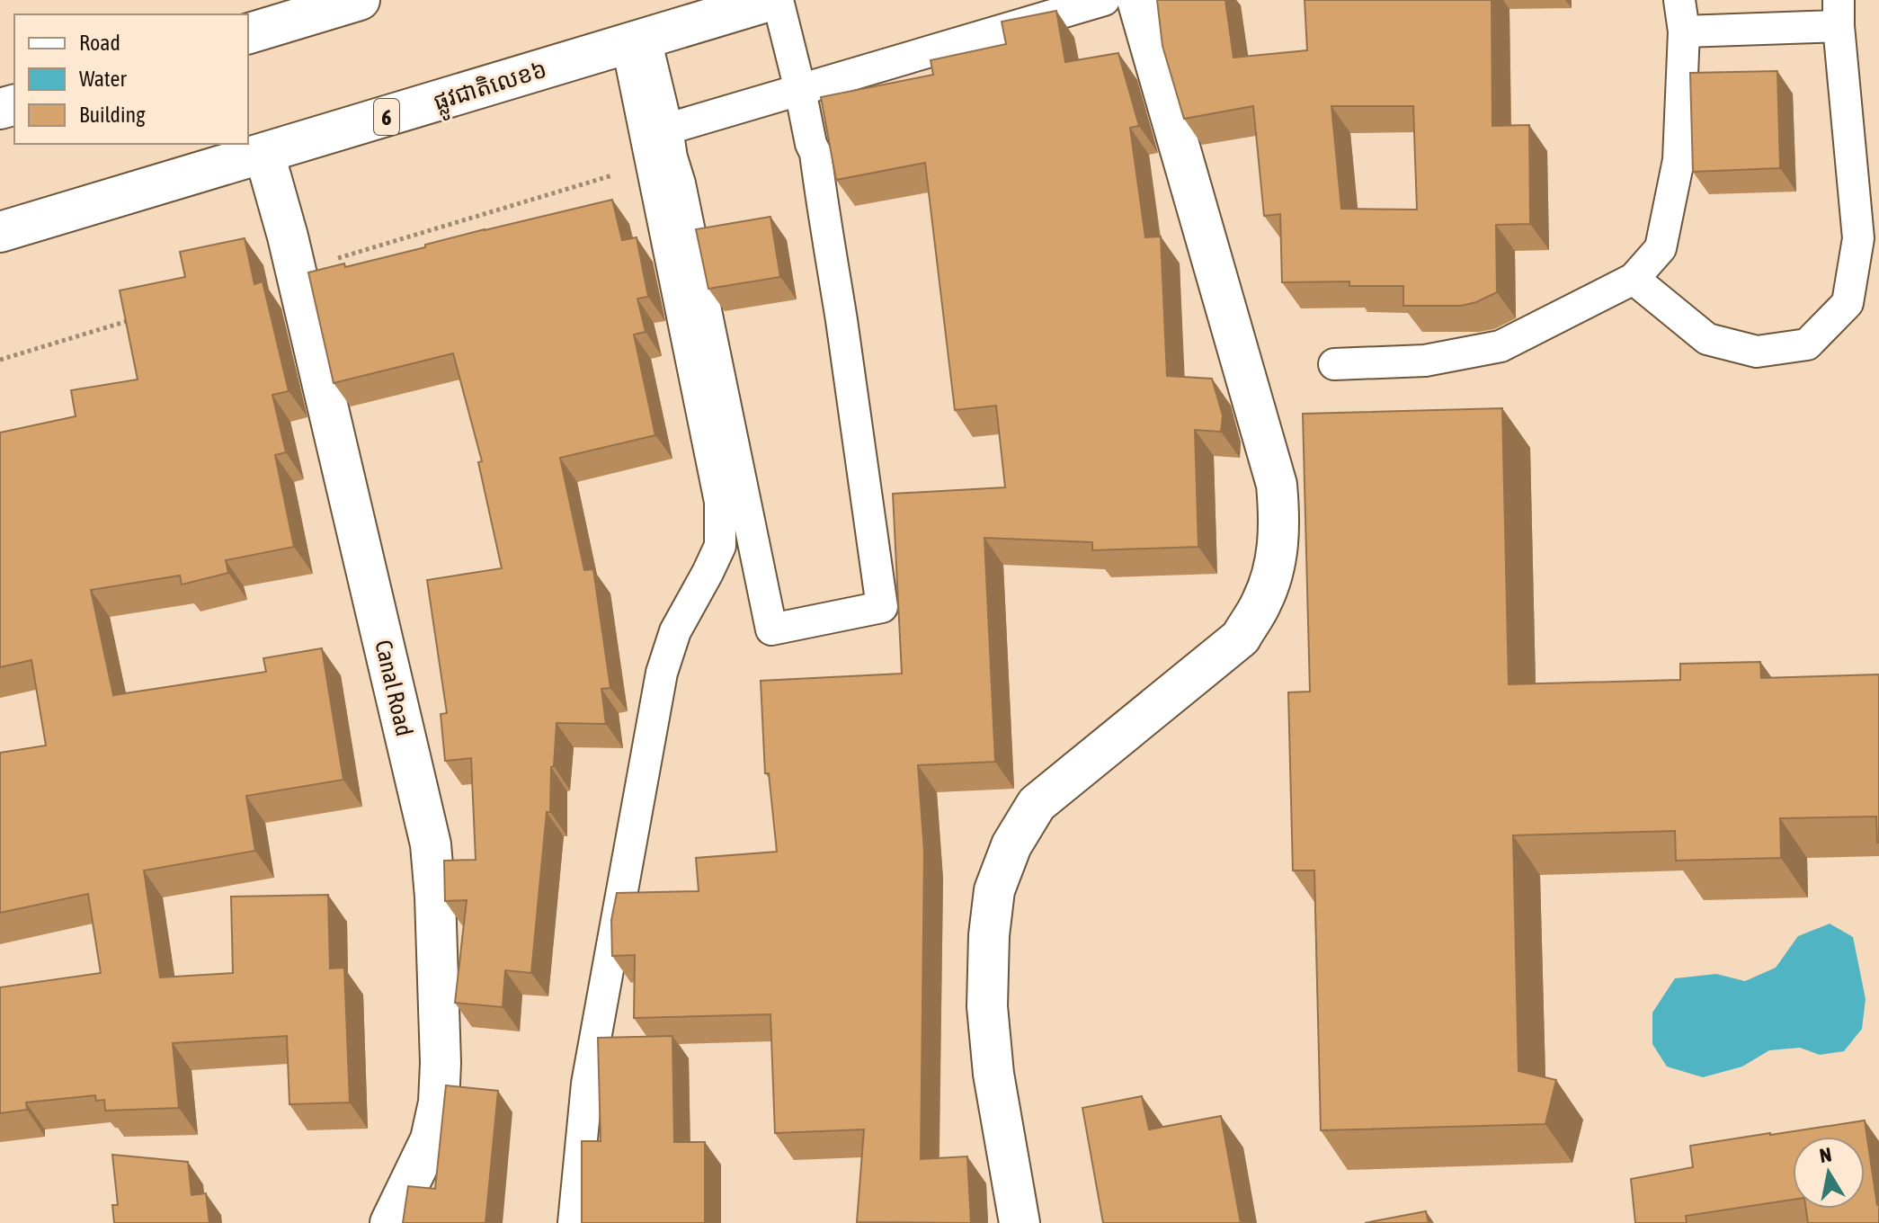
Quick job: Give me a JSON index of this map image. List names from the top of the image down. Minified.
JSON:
{"streets":{"street":["ផ្លូវជាតិលេខ៦","6","Canal Road"]},"crossings":[["ផ្លូវជាតិលេខ៦","Canal Road"]],"legend":["Road","Water","Building"],"north":"top"}
